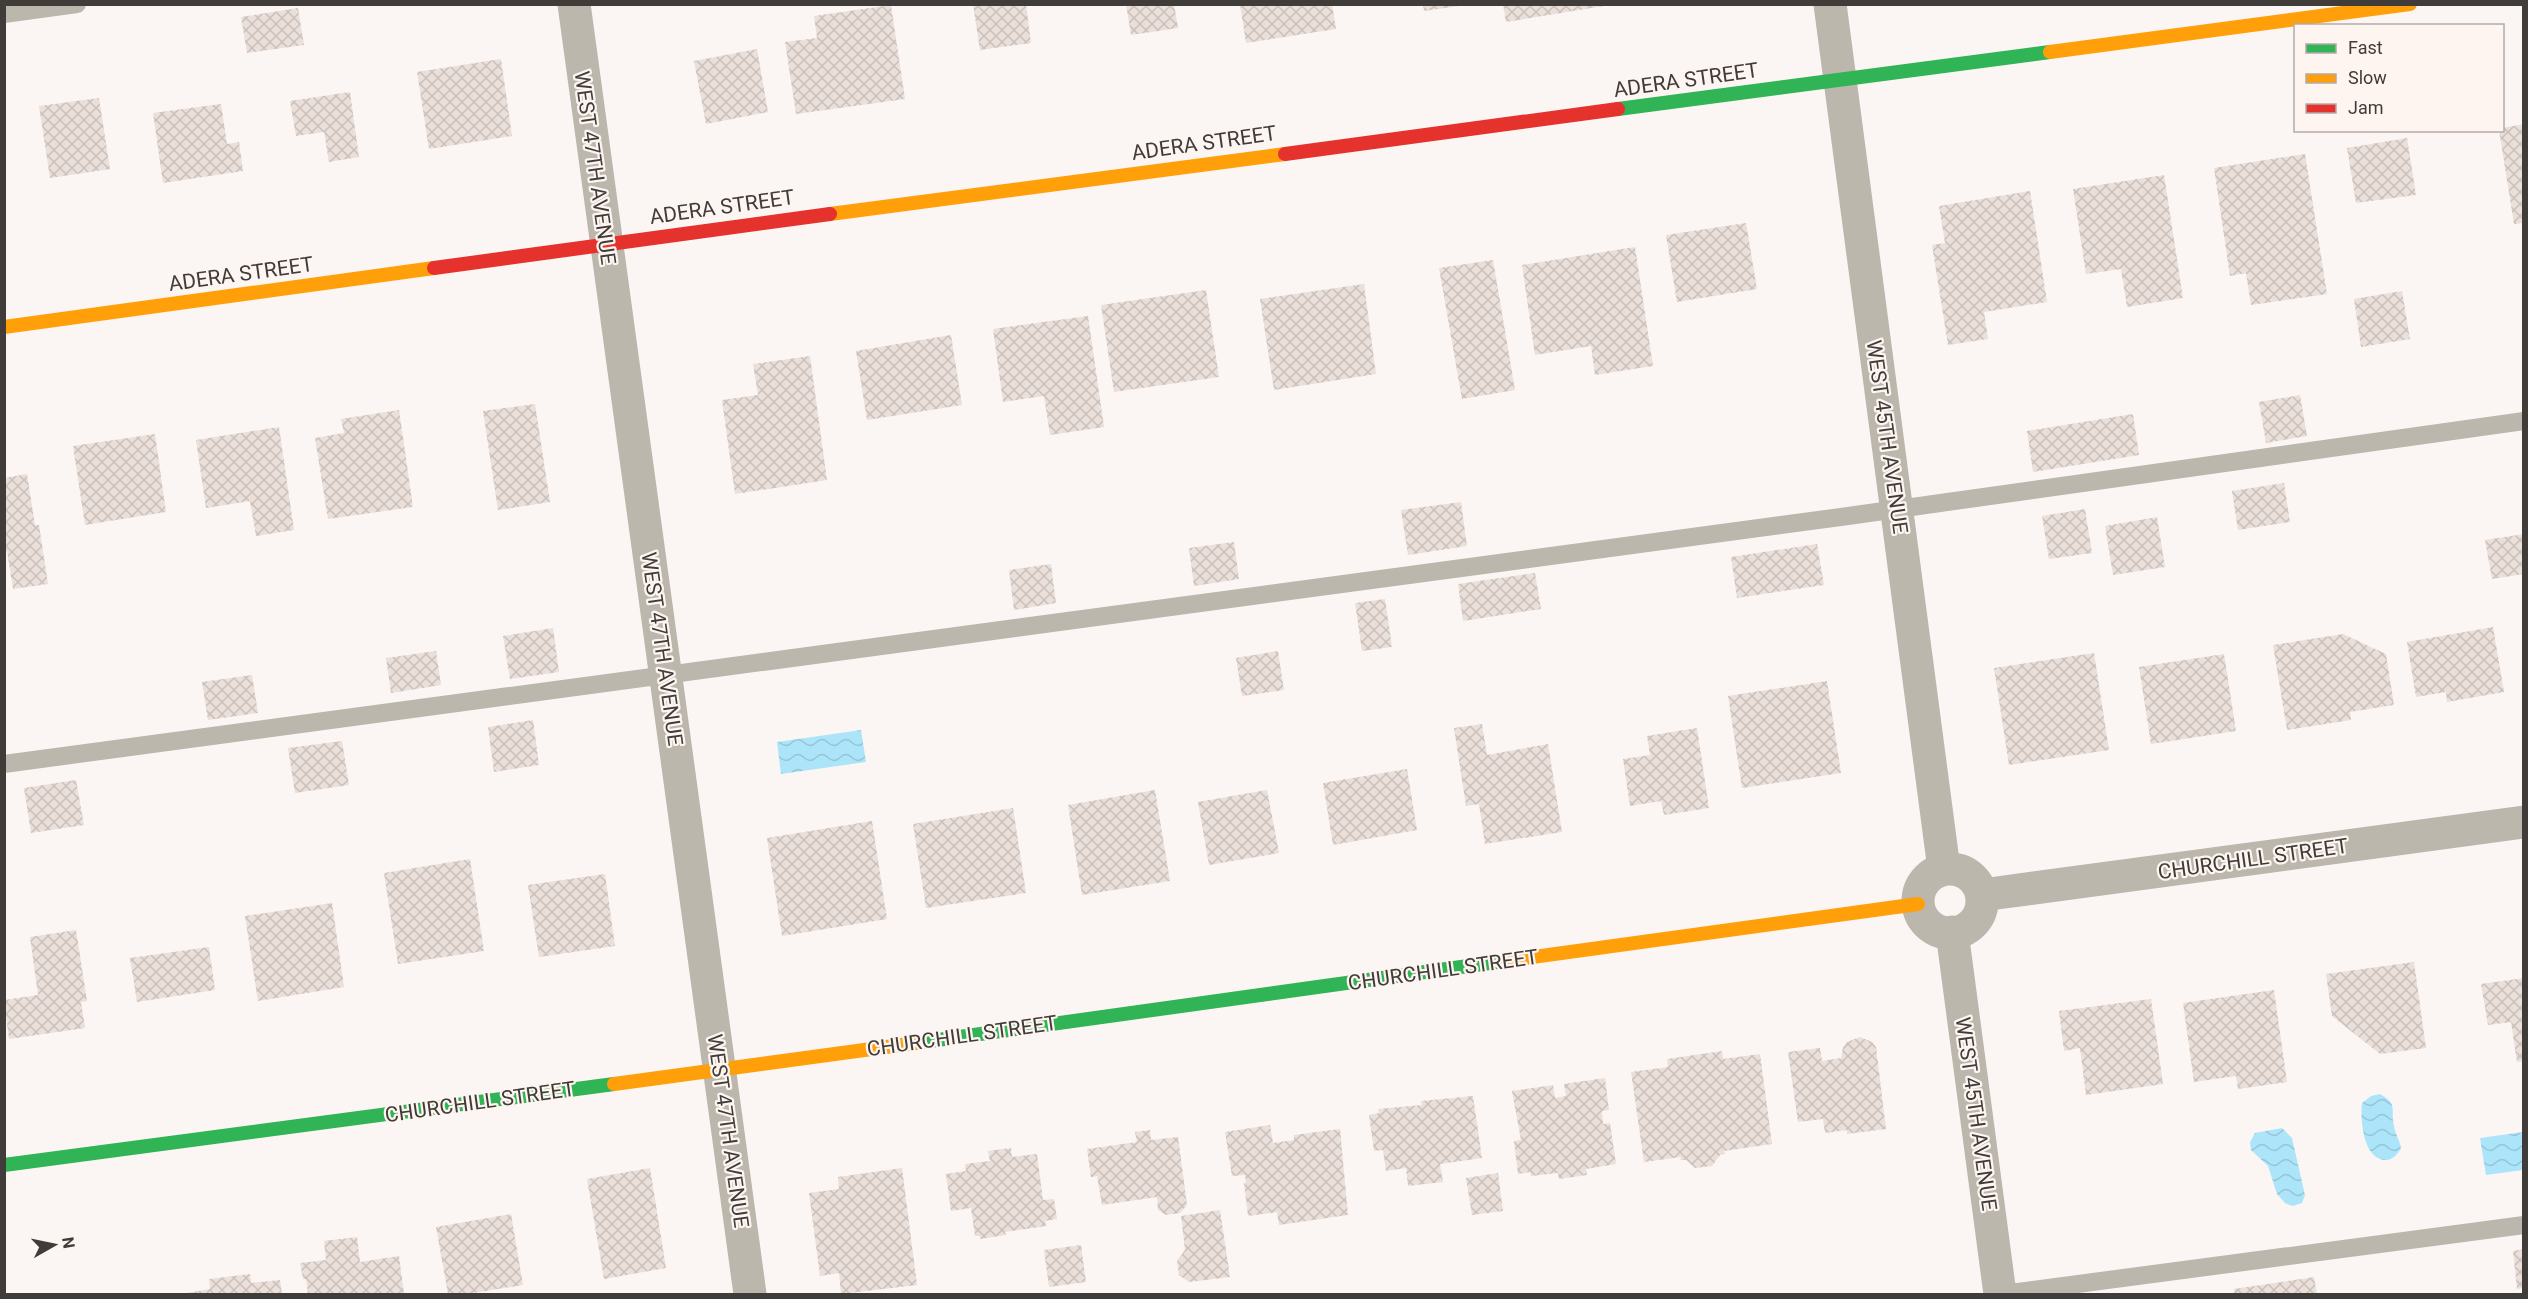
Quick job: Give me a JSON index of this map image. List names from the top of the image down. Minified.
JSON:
{"streets":{"street":["ADERA STREET","WEST 47TH AVENUE","WEST 45TH AVENUE","CHURCHILL STREET"]},"crossings":[["ADERA STREET","WEST 47TH AVENUE"],["ADERA STREET","WEST 45TH AVENUE"],["WEST 47TH AVENUE","CHURCHILL STREET"],["WEST 45TH AVENUE","CHURCHILL STREET"]],"legend":["Fast","Slow","Jam"],"north":"right"}
